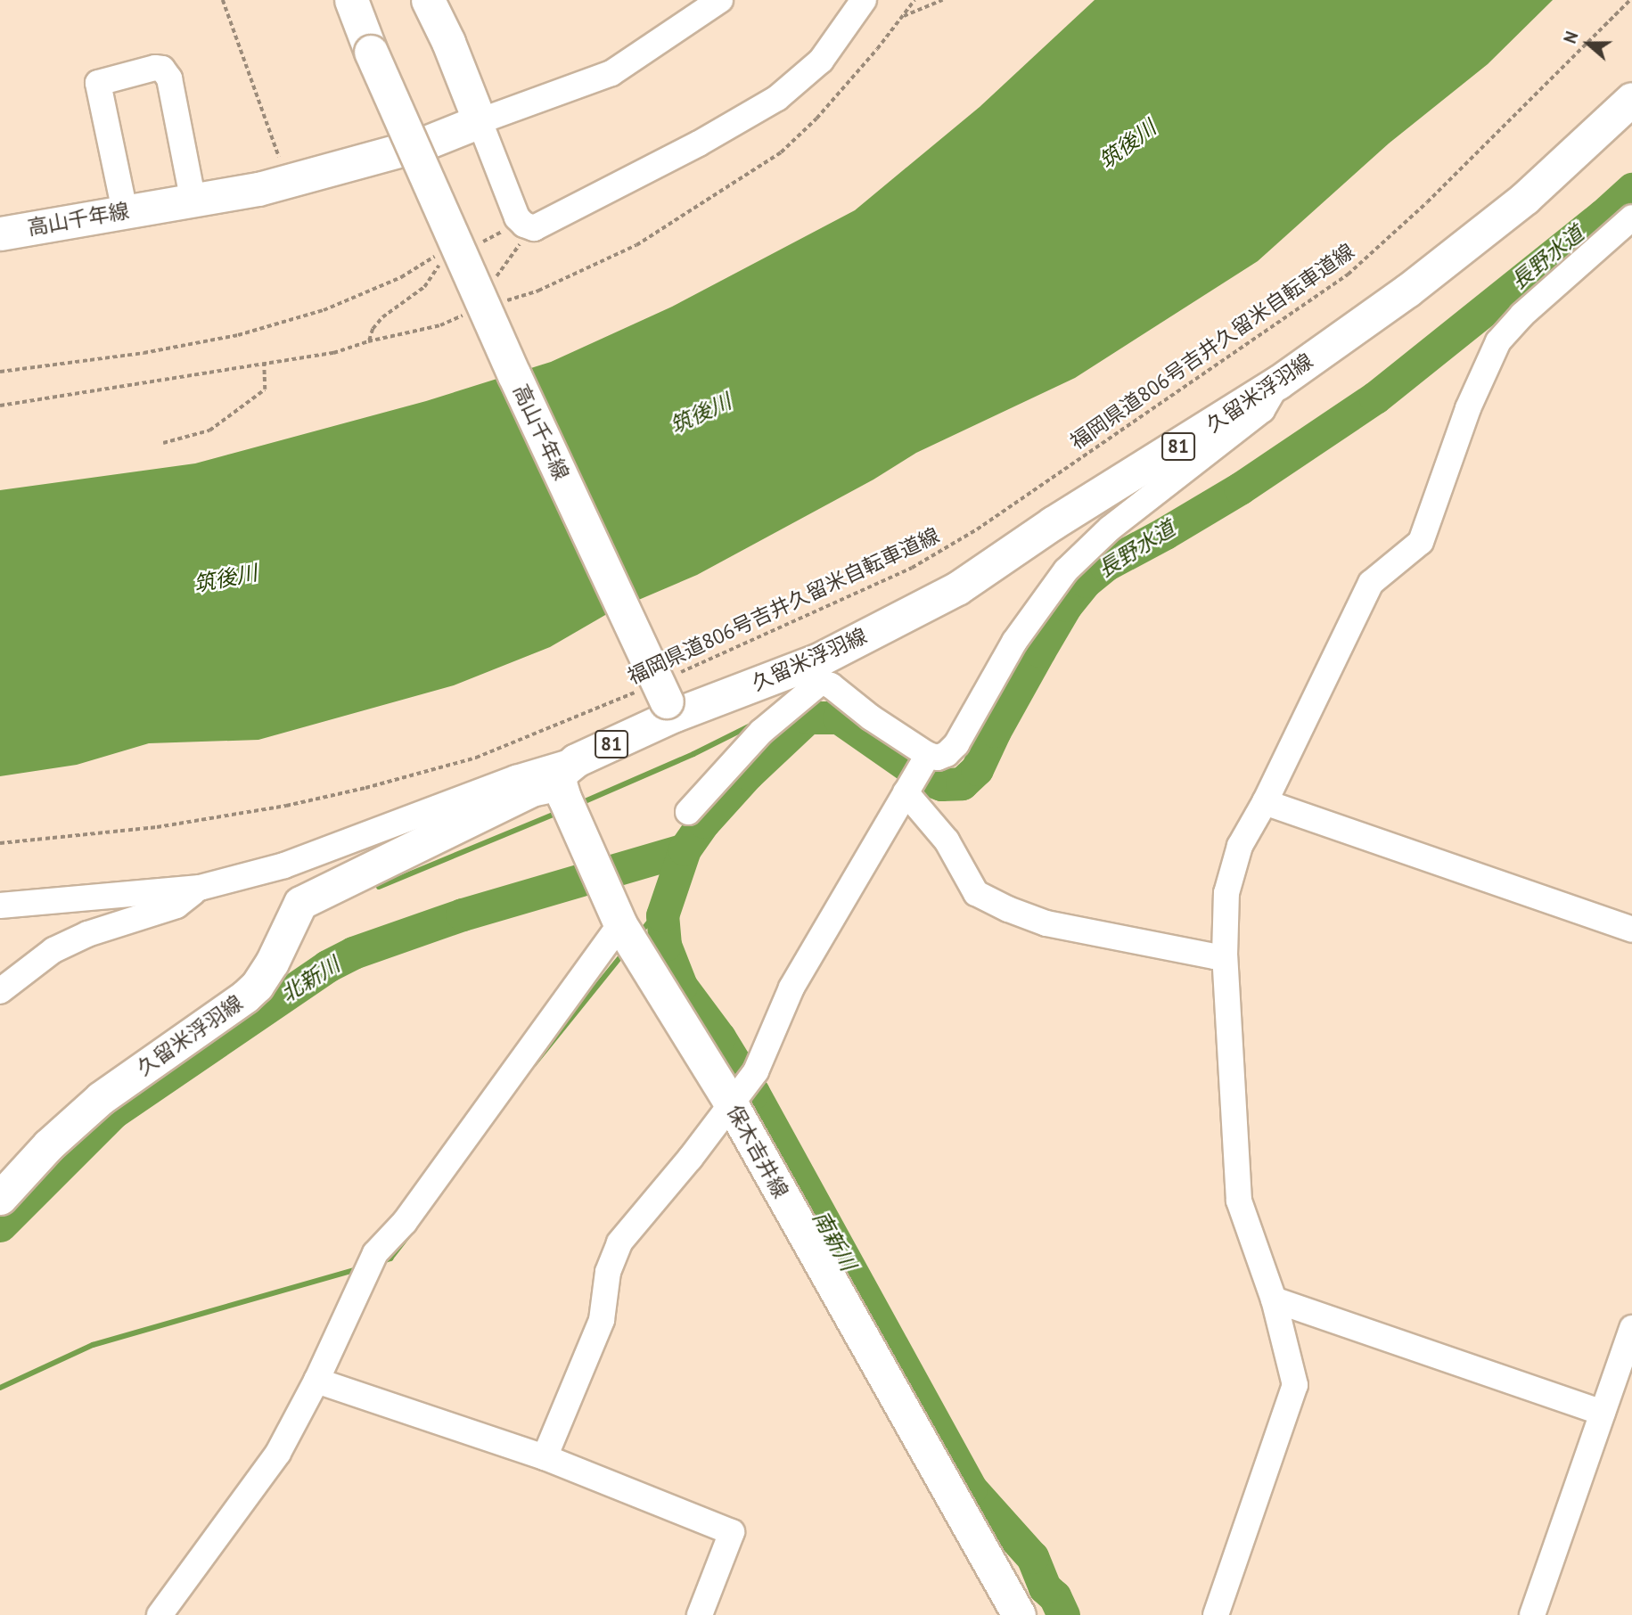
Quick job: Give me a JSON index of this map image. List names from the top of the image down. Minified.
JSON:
{"streets":{"main road":["高山千年線","久留米浮羽線","81","保木吉井線"],"path":["福岡県道806号吉井久留米自転車道線"]},"crossings":[["高山千年線","福岡県道806号吉井久留米自転車道線"],["高山千年線","久留米浮羽線"],["福岡県道806号吉井久留米自転車道線","久留米浮羽線"],["久留米浮羽線","保木吉井線"]],"water":["筑後川","長野水道","北新川","南新川"],"north":"left"}
